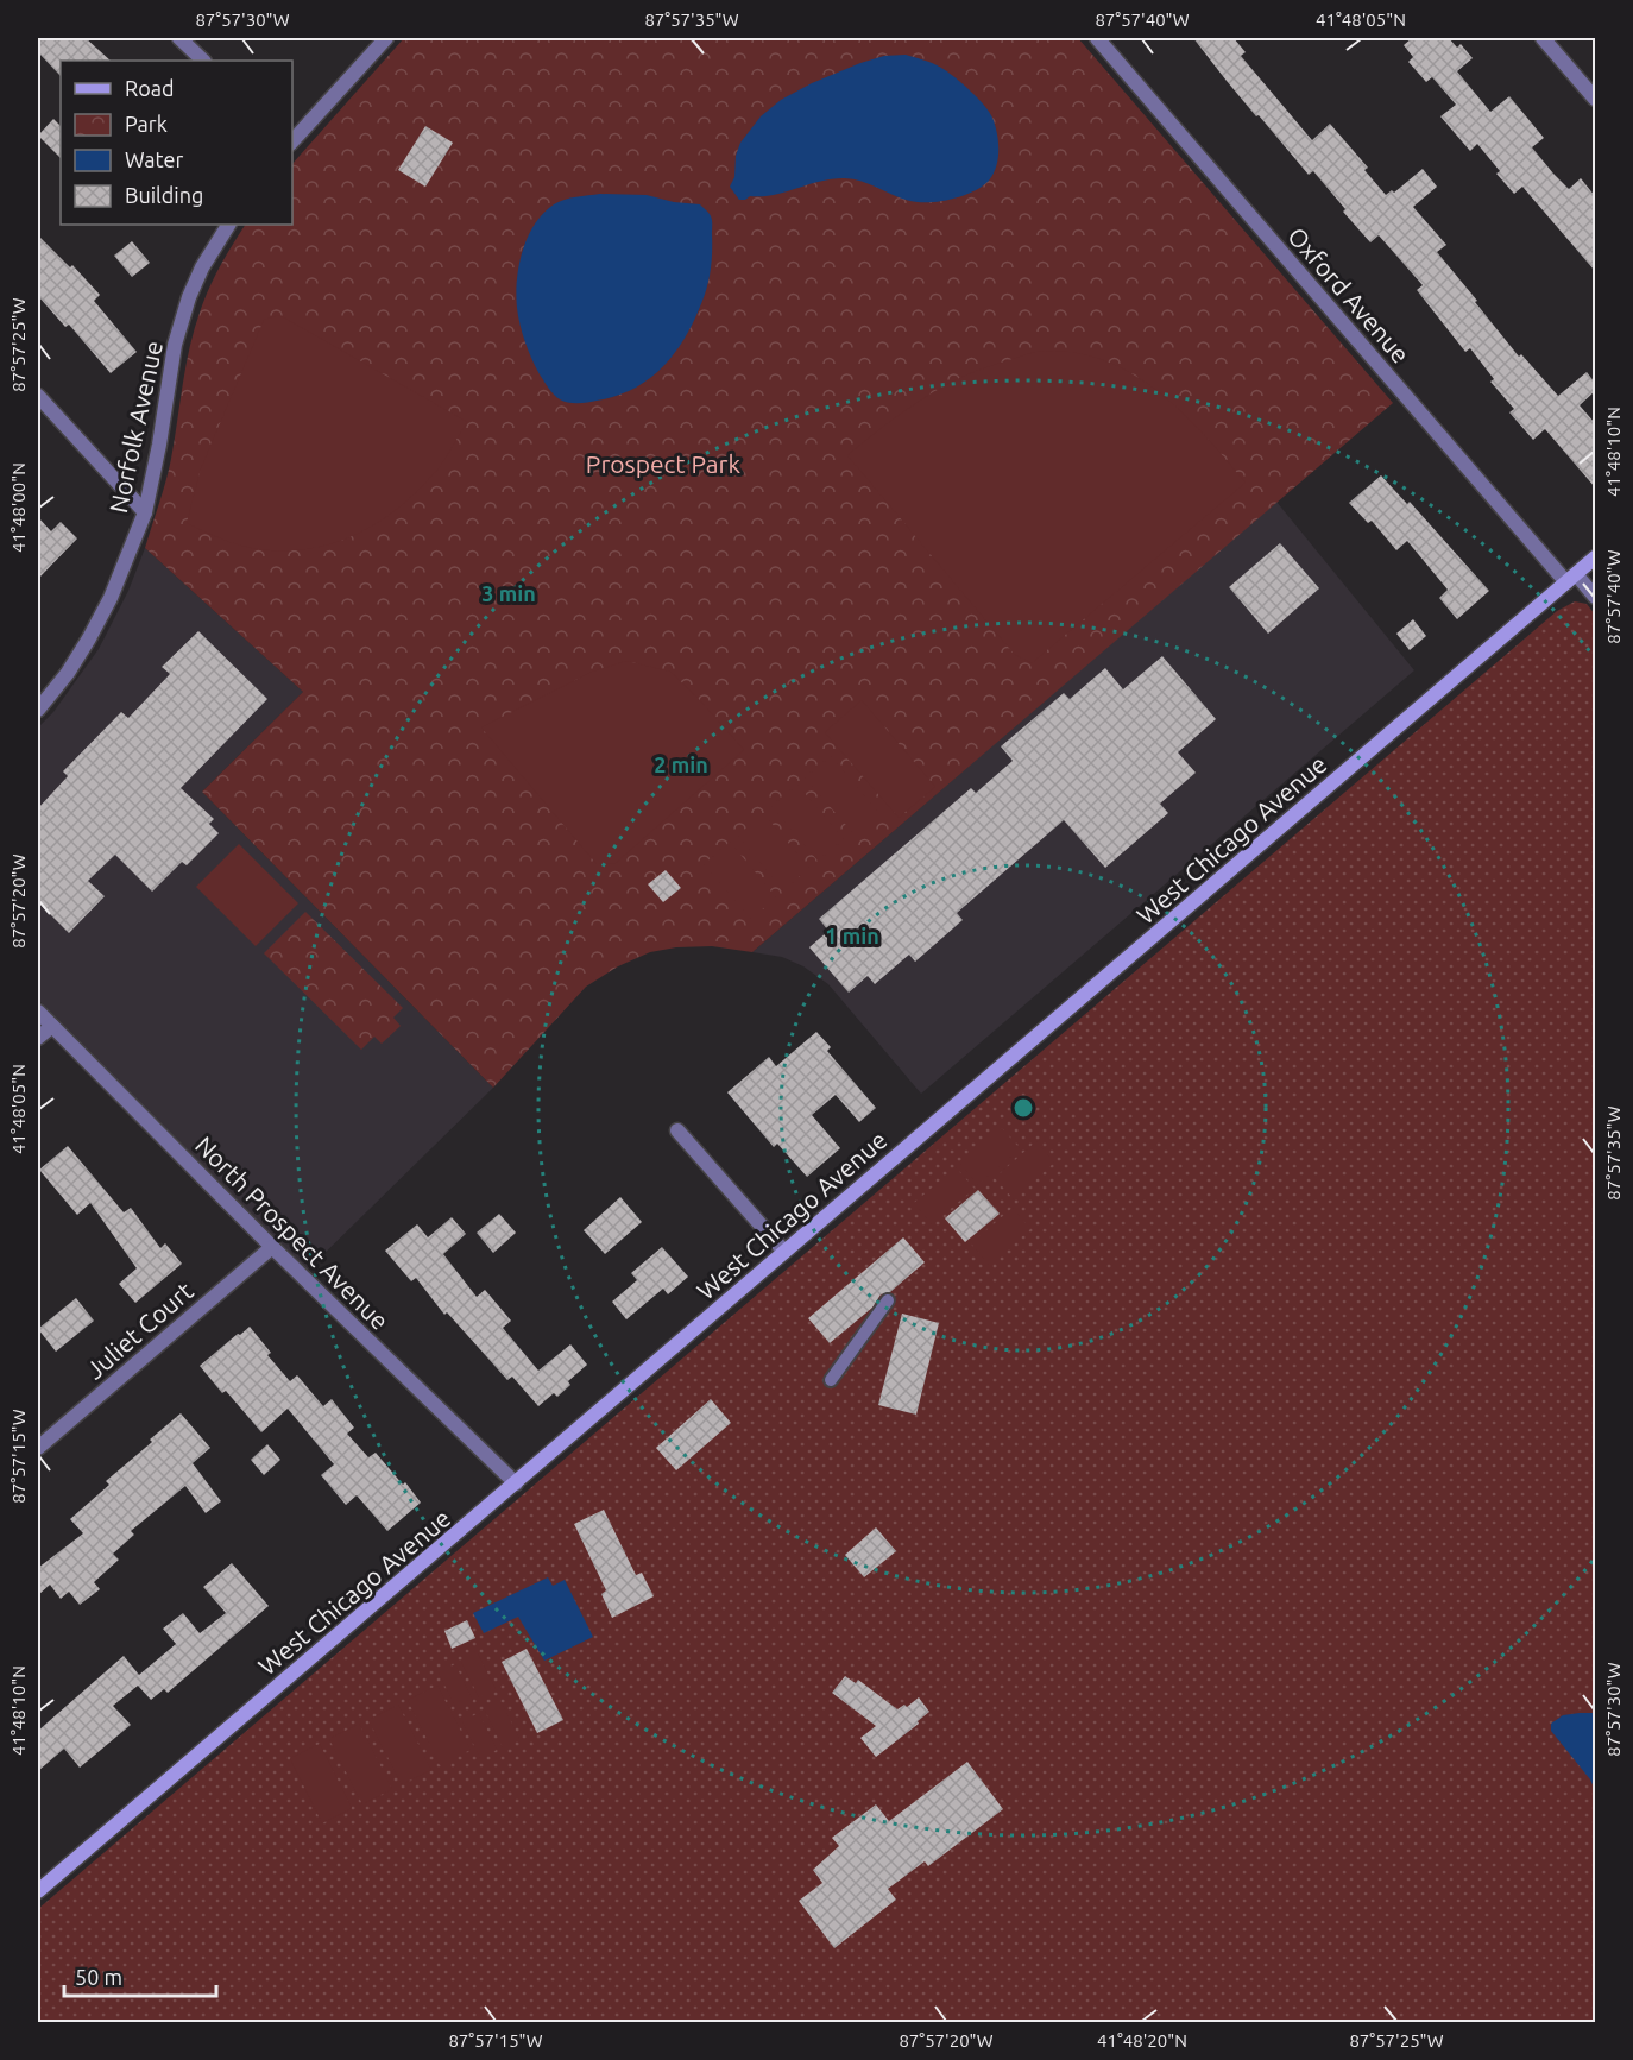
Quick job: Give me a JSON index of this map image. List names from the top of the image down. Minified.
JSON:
{"streets":{"main road":["West Chicago Avenue"],"street":["Oxford Avenue","Norfolk Avenue","North Prospect Avenue","Juliet Court"]},"crossings":[["Oxford Avenue","West Chicago Avenue"],["West Chicago Avenue","North Prospect Avenue"],["North Prospect Avenue","Juliet Court"]],"parks":["Prospect Park"],"legend":["Road","Park","Water","Building"],"scale_bar":"50 m","coordinates":["87°57'30\"W","87°57'35\"W","87°57'40\"W","41°48'05\"N","87°57'25\"W","41°48'10\"N","41°48'00\"N","87°57'20\"W","87°57'15\"W","41°48'20\"N"],"rings":["3 min","2 min","1 min"]}
